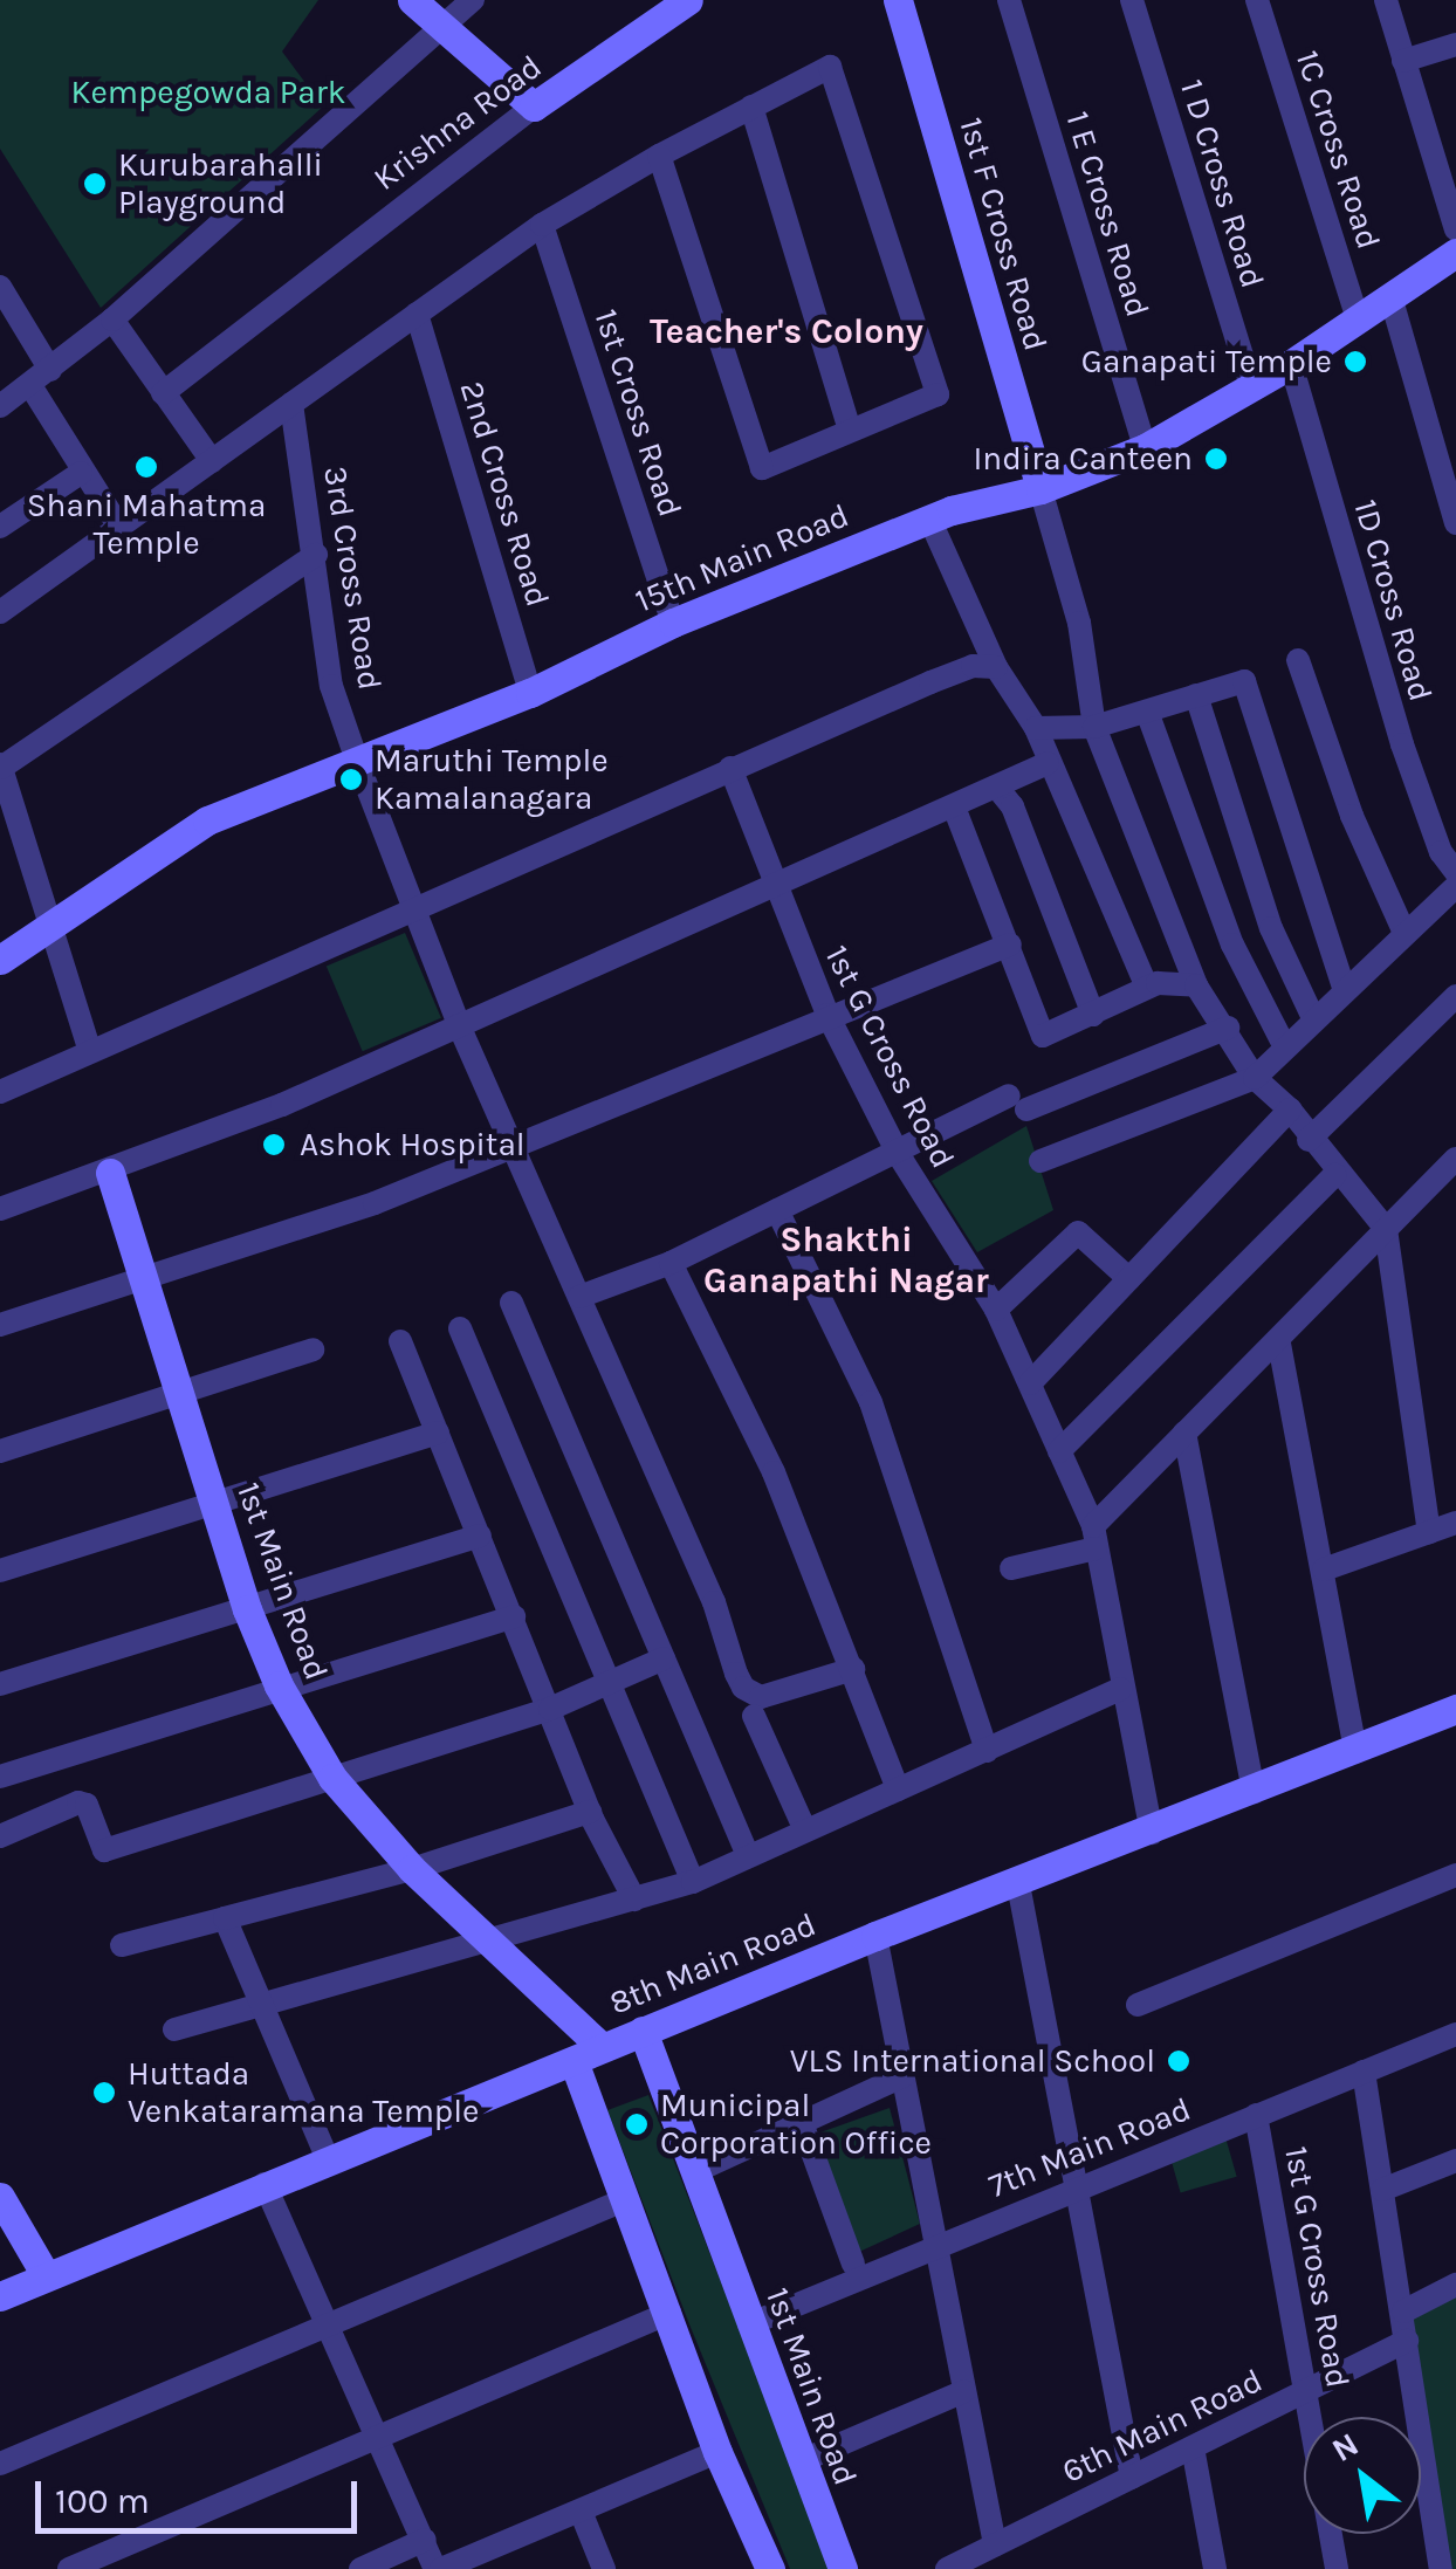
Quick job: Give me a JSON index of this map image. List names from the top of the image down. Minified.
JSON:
{"streets":{"street":["Krishna Road","1C Cross Road","1 D Cross Road","1 E Cross Road","1st F Cross Road","1st Cross Road","2nd Cross Road","15th Main Road","3rd Cross Road","1D Cross Road","1st G Cross Road","1st Main Road","8th Main Road","7th Main Road","6th Main Road"]},"crossings":[["1C Cross Road","15th Main Road"],["1 D Cross Road","15th Main Road"],["1 E Cross Road","15th Main Road"],["1st F Cross Road","15th Main Road"],["1st Cross Road","15th Main Road"],["2nd Cross Road","15th Main Road"],["15th Main Road","3rd Cross Road"],["15th Main Road","1D Cross Road"],["1st G Cross Road","8th Main Road"],["1st G Cross Road","7th Main Road"],["1st G Cross Road","6th Main Road"],["1st Main Road","8th Main Road"],["1st Main Road","7th Main Road"]],"districts":["Teacher's Colony","Shakthi Ganapathi Nagar"],"parks":["Kempegowda Park"],"places":["Kurubarahalli Playground","Ganapati Temple","Indira Canteen","Shani Mahatma Temple","Maruthi Temple Kamalanagara","Ashok Hospital","VLS International School","Huttada Venkataramana Temple","Municipal Corporation Office"],"scale_bar":"100 m","north":"top left"}
